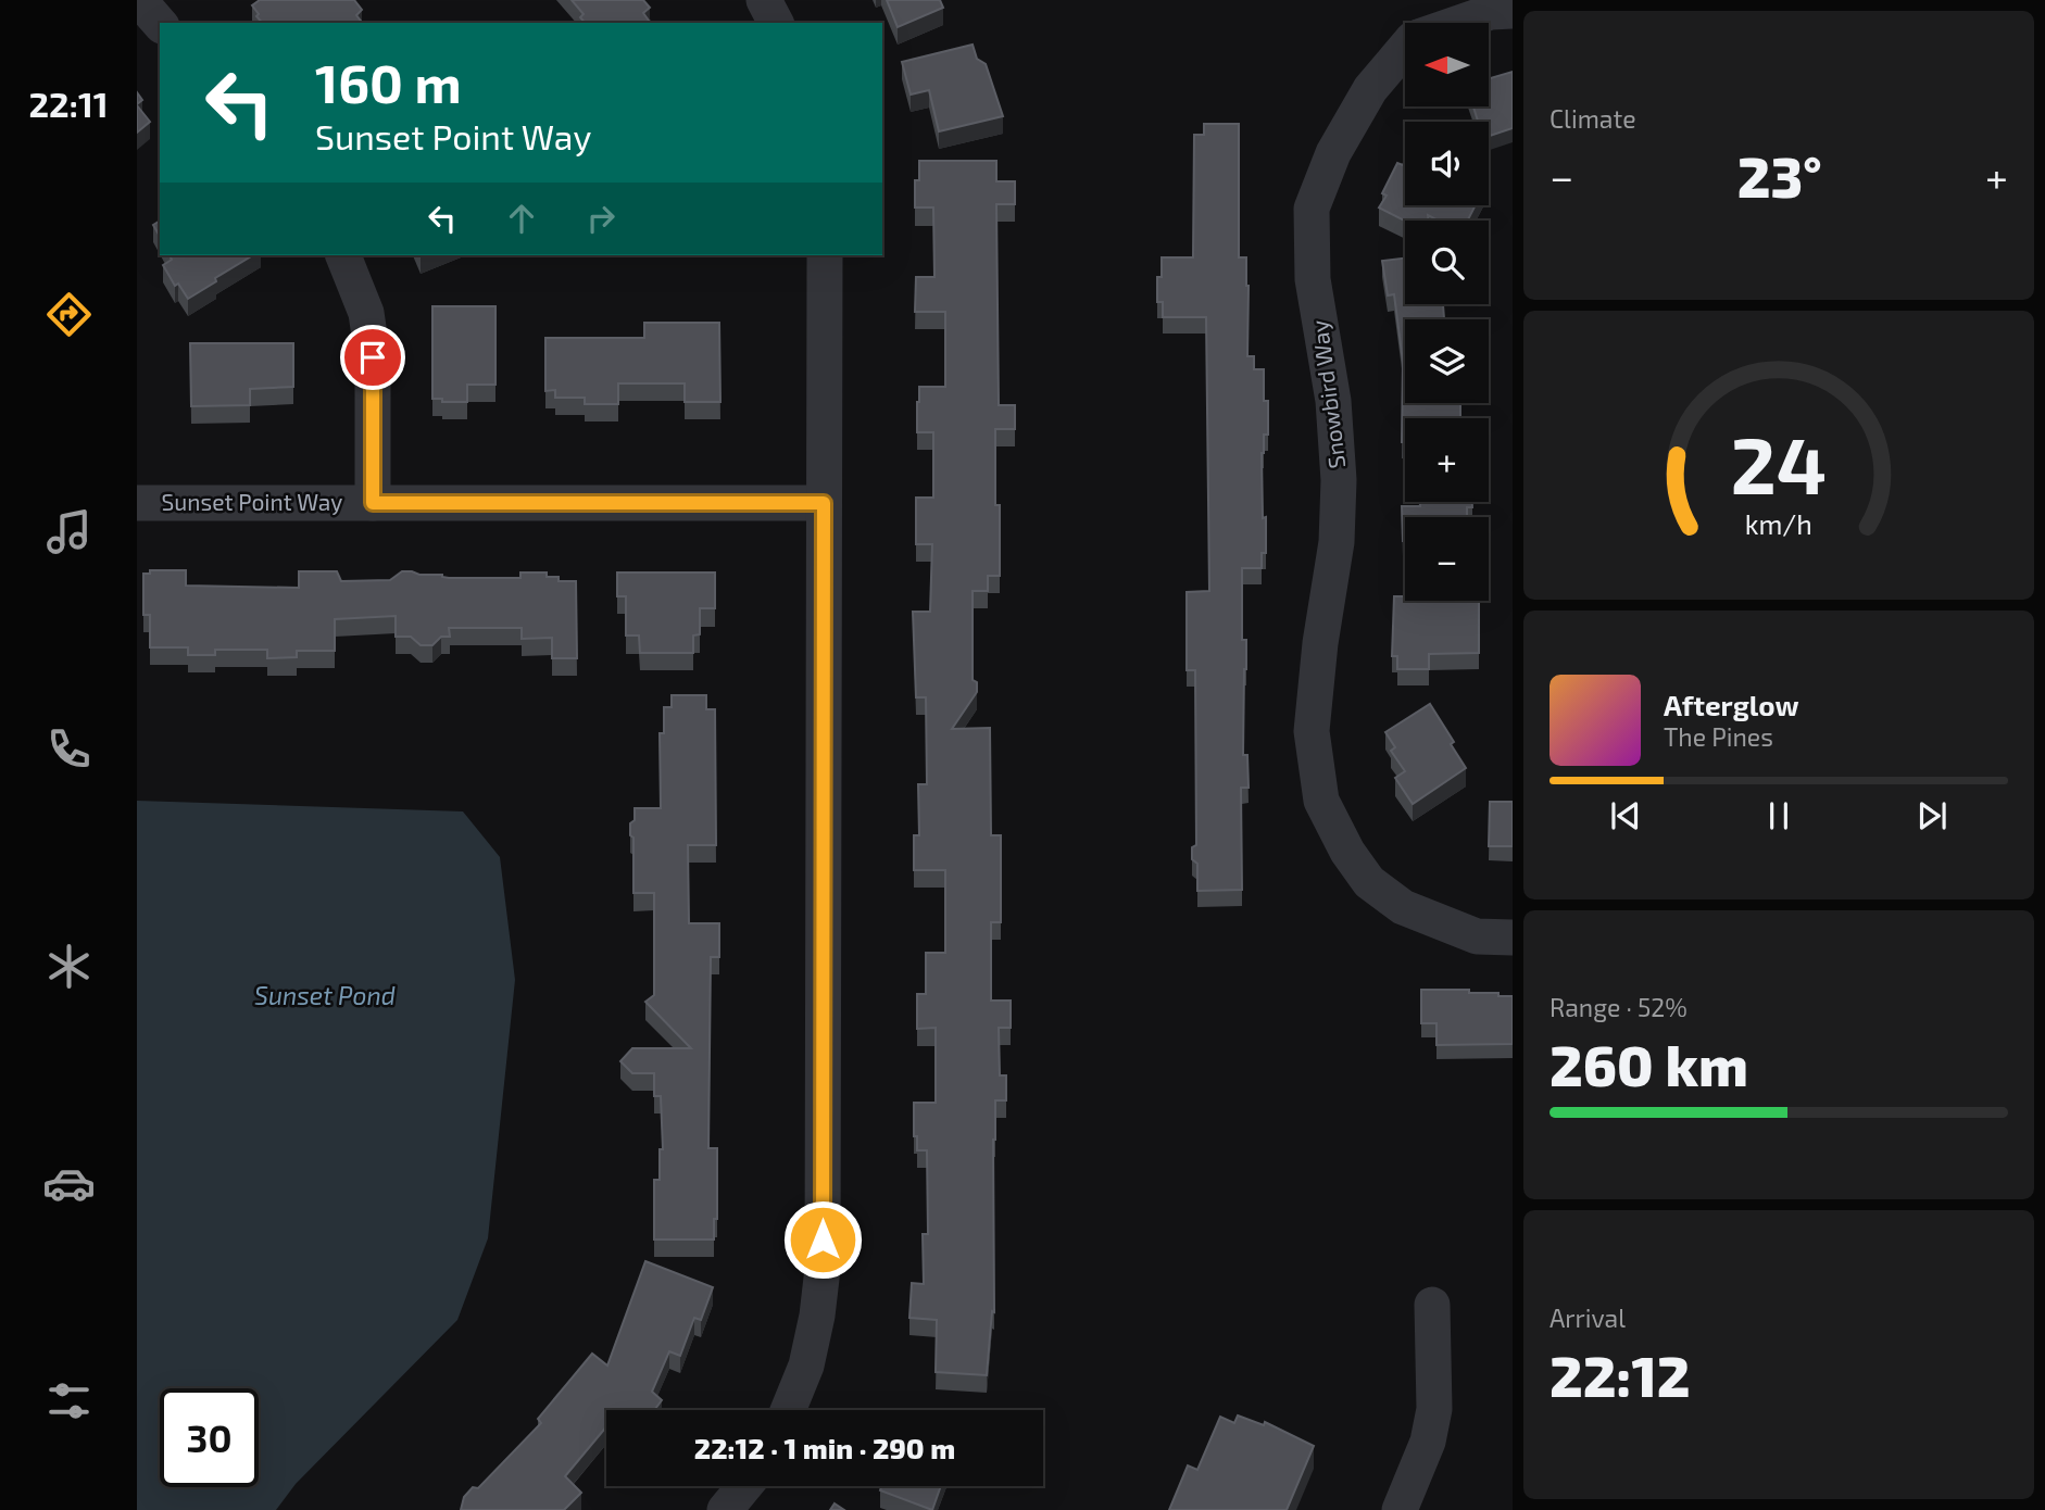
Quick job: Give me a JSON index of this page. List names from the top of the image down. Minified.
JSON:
{"streets":{"street":["Snowbird Way","Sunset Point Way"]},"water":["Sunset Pond"],"north":"left","page":{"tabs":"22:11","tile":["Climate",["Range · 52%","260 km"],["Arrival","22:12"]],"map_buttons":["+","−"],"turn":["160 m","Sunset Point Way"],"heat":["−","23°","+"],"song":["Afterglow","The Pines"],"limit":"30","trip":"22:12 · 1 min · 290 m","gauge":["24","km/h"]}}
